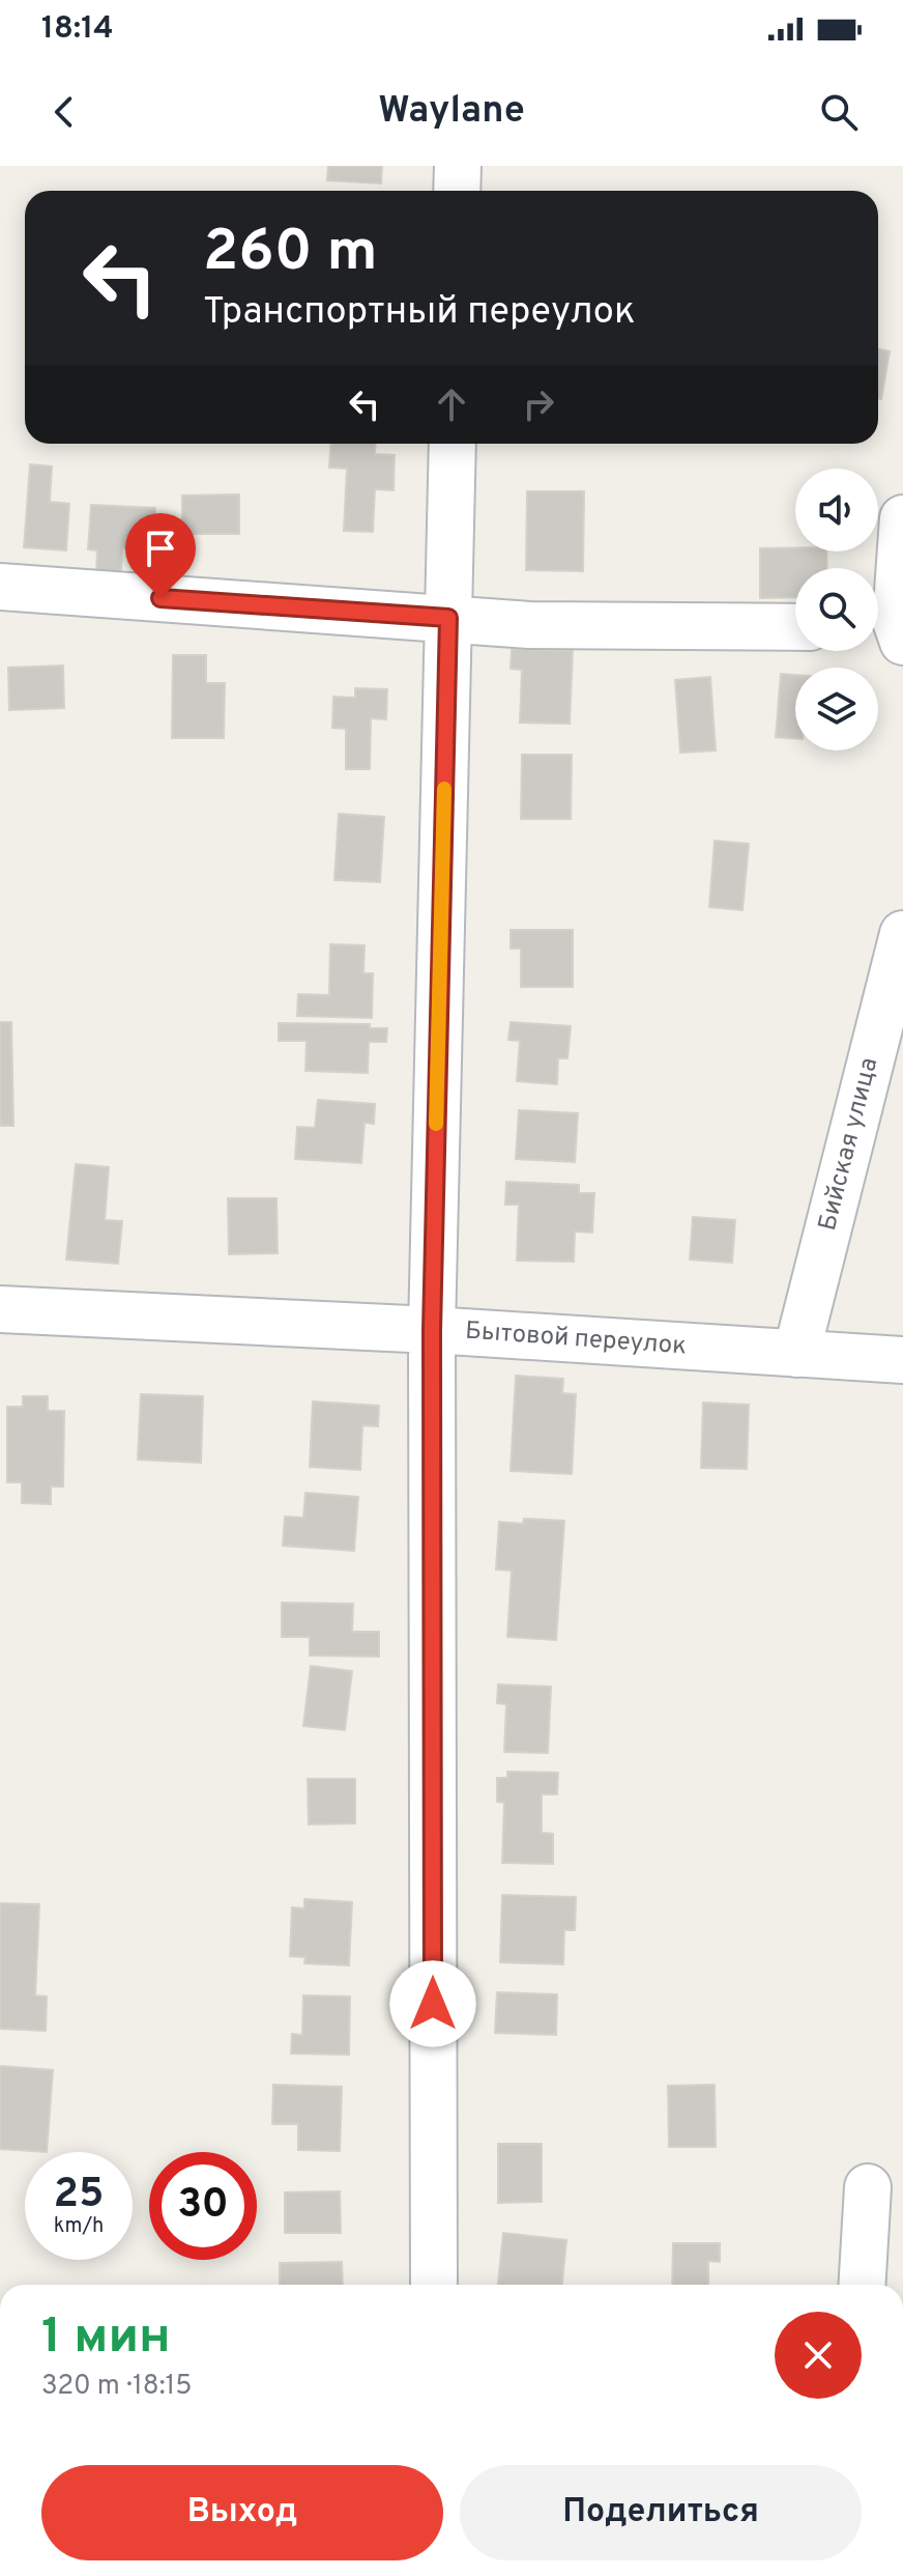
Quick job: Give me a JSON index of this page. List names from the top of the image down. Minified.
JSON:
{"streets":{"street":["Бийская улица","Бытовой переулок"]},"crossings":[["Бийская улица","Бытовой переулок"]],"page":{"status":"18:14","header":"Waylane","turn":["260 m","Транспортный переулок"],"speed":"25 km/h","limit":"30","heading":["1 мин","320 m · 18:15"],"buttons":["Выход","Поделиться"]}}
